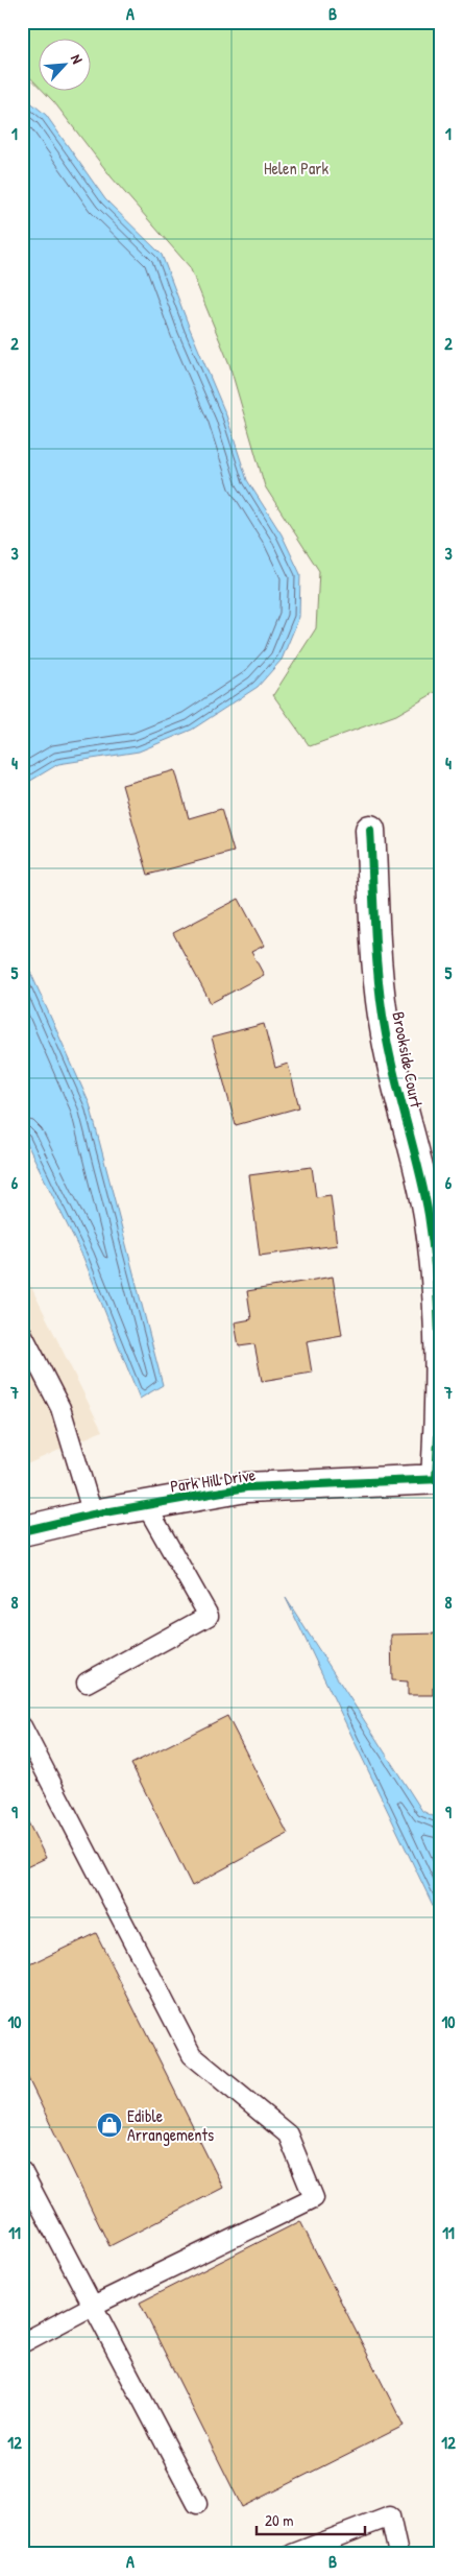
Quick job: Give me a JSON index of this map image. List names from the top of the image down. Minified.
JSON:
{"streets":{"street":["Brookside Court","Park Hill Drive"]},"crossings":[["Brookside Court","Park Hill Drive"]],"parks":["Helen Park"],"places":{"shop":["Edible Arrangements"]},"scale_bar":"20 m","north":"top right","grid":{"columns":["A","B"],"rows":["1","2","3","4","5","6","7","8","9","10","11","12"]}}
